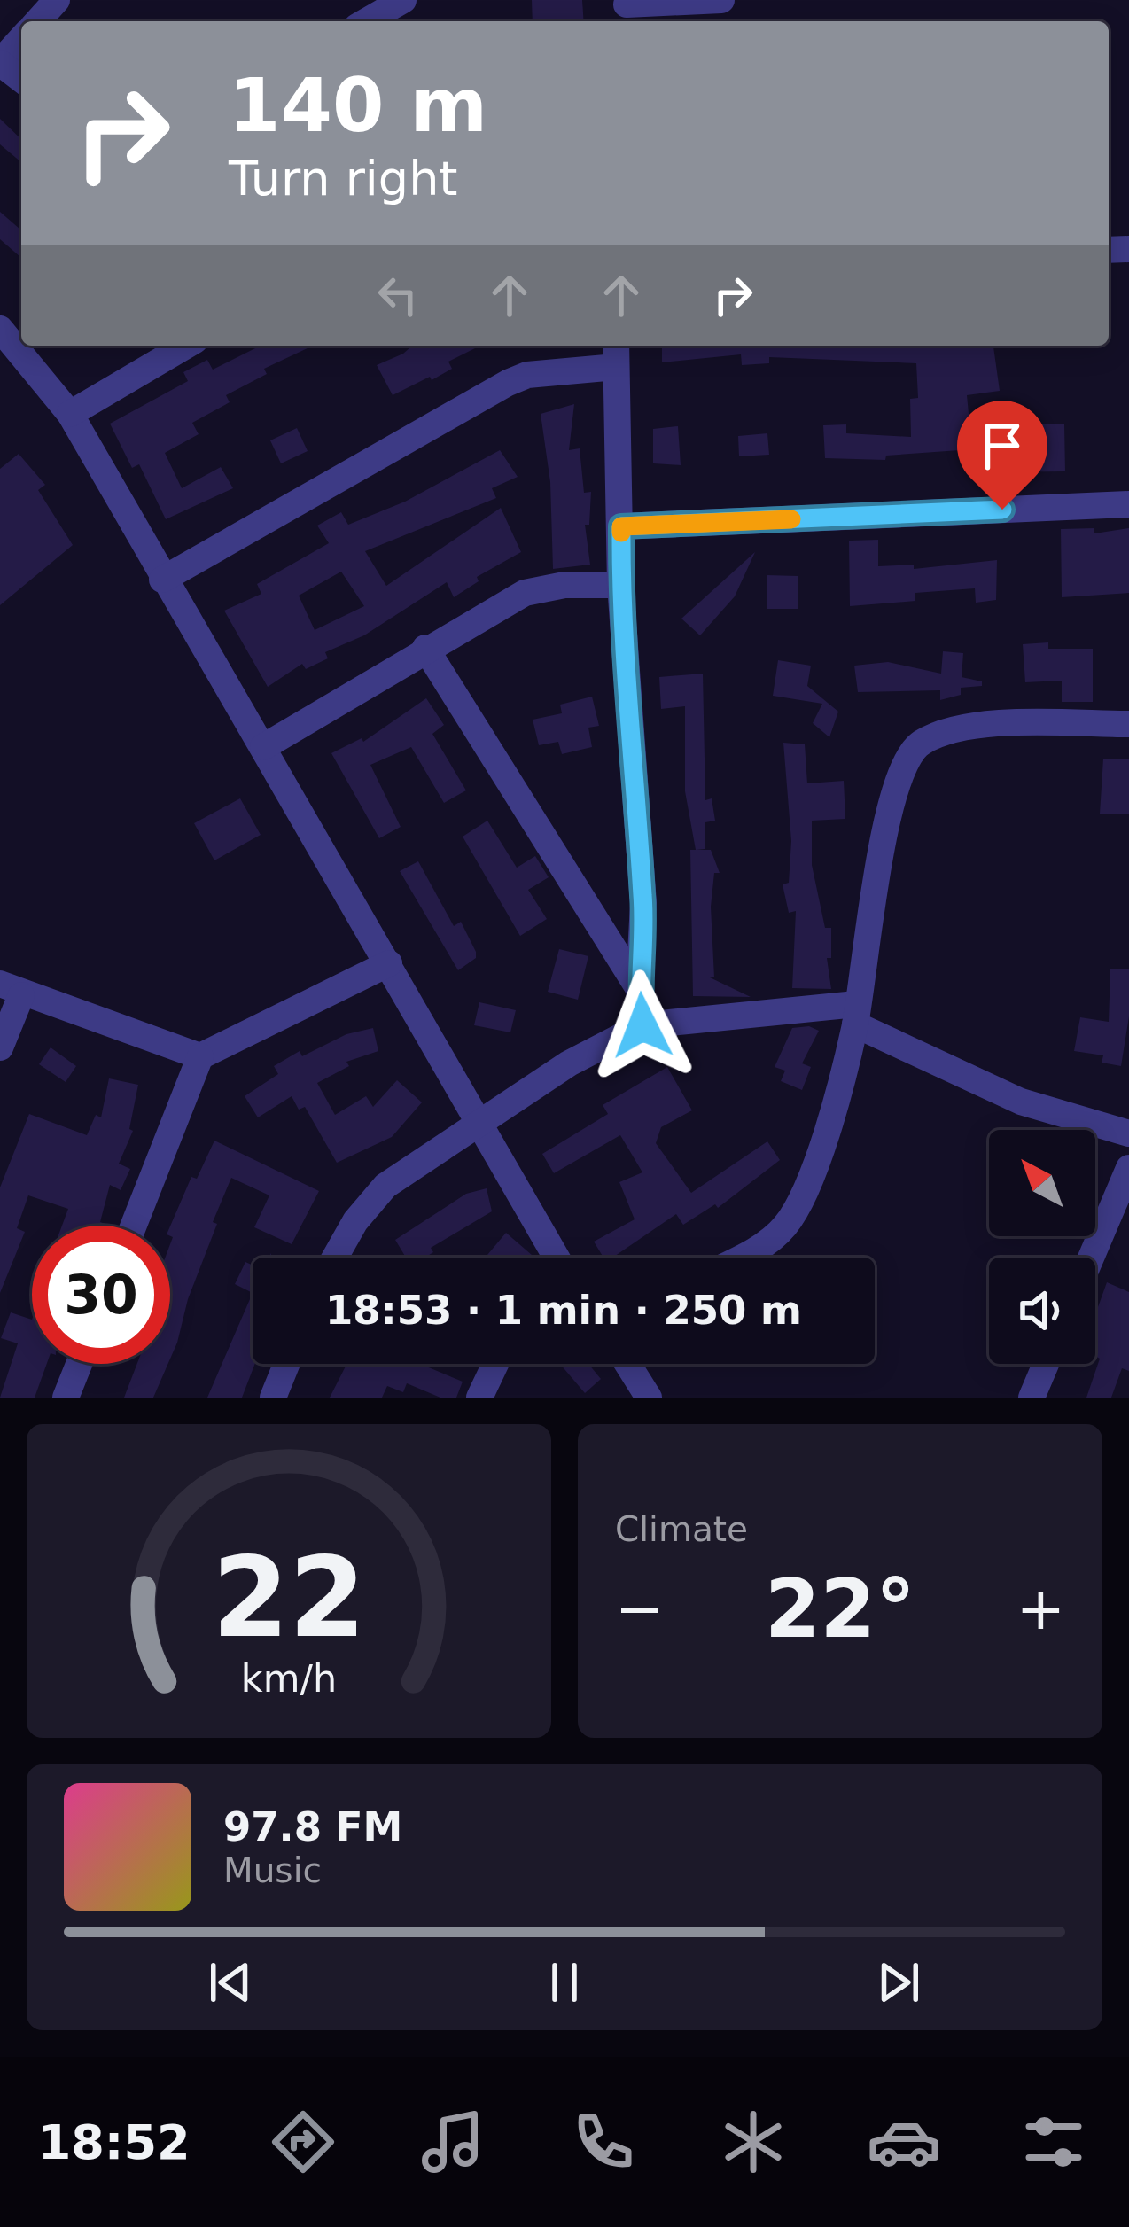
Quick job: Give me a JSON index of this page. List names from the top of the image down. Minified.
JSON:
{"north":"top left","page":{"turn":["140 m","Turn right"],"limit":"30","trip":"18:53 · 1 min · 250 m","tile":"Climate","heat":["−","22°","+"],"song":["97.8 FM","Music"],"tabs":"18:52","gauge":["22","km/h"]}}
